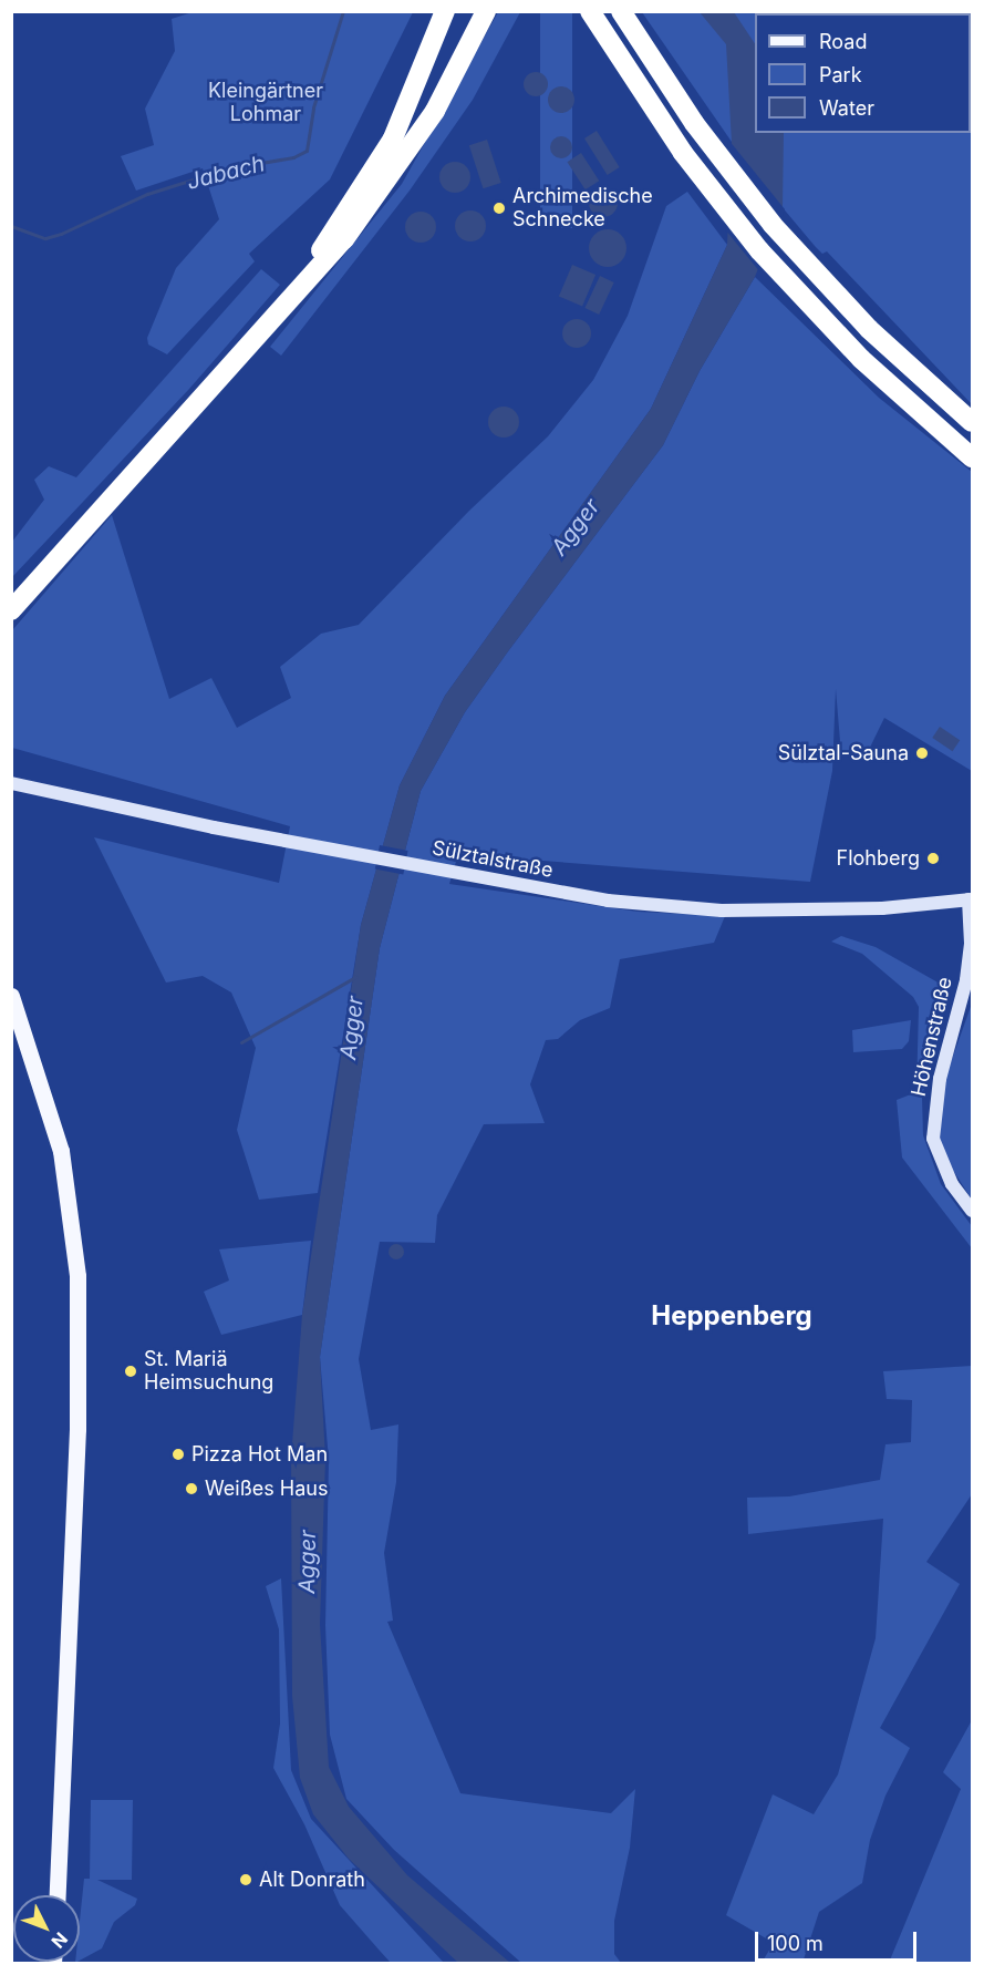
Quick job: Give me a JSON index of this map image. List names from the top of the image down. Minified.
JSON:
{"streets":{"main road":["Sülztalstraße","Höhenstraße"]},"crossings":[["Sülztalstraße","Höhenstraße"]],"districts":["Heppenberg"],"water":["Jabach","Agger"],"parks":["Kleingärtner Lohmar"],"places":["Archimedische Schnecke","Sülztal-Sauna","Flohberg","St. Mariä Heimsuchung","Pizza Hot Man","Weißes Haus","Alt Donrath"],"legend":["Road","Park","Water"],"scale_bar":"100 m","north":"bottom right"}
